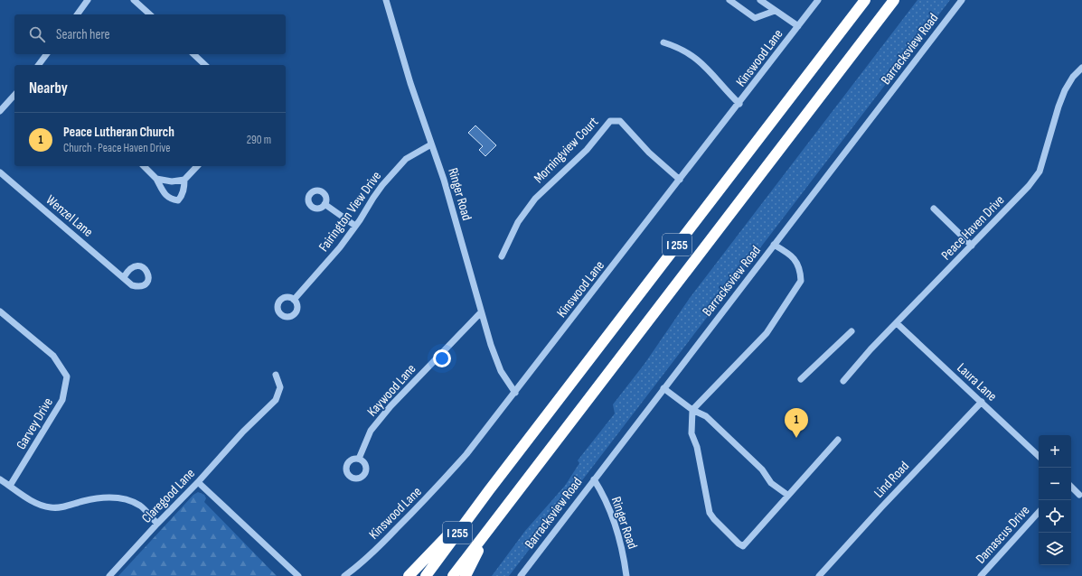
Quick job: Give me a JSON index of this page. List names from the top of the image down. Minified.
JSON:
{"streets":{"highway":["I 255"],"street":["Barracksview Road","Kinswood Lane","Morningview Court","Ringer Road","Fairington View Drive","Wenzel Lane","Peace Haven Drive","Laura Lane","Kaywood Lane","Garvey Drive","Lind Road","Claregood Lane","Damascus Drive"]},"crossings":[["Barracksview Road","Ringer Road"],["Kinswood Lane","Morningview Court"],["Kinswood Lane","Ringer Road"],["Ringer Road","Fairington View Drive"],["Ringer Road","Kaywood Lane"],["Peace Haven Drive","Laura Lane"],["Laura Lane","Lind Road"]],"page":{"search":"Search here","heading":"Nearby","list":[{"mark":"1","name":"Peace Lutheran Church","note":"Church · Peace Haven Drive","value":"290 m"}],"pins":"1","map_buttons":["+","−"]}}
